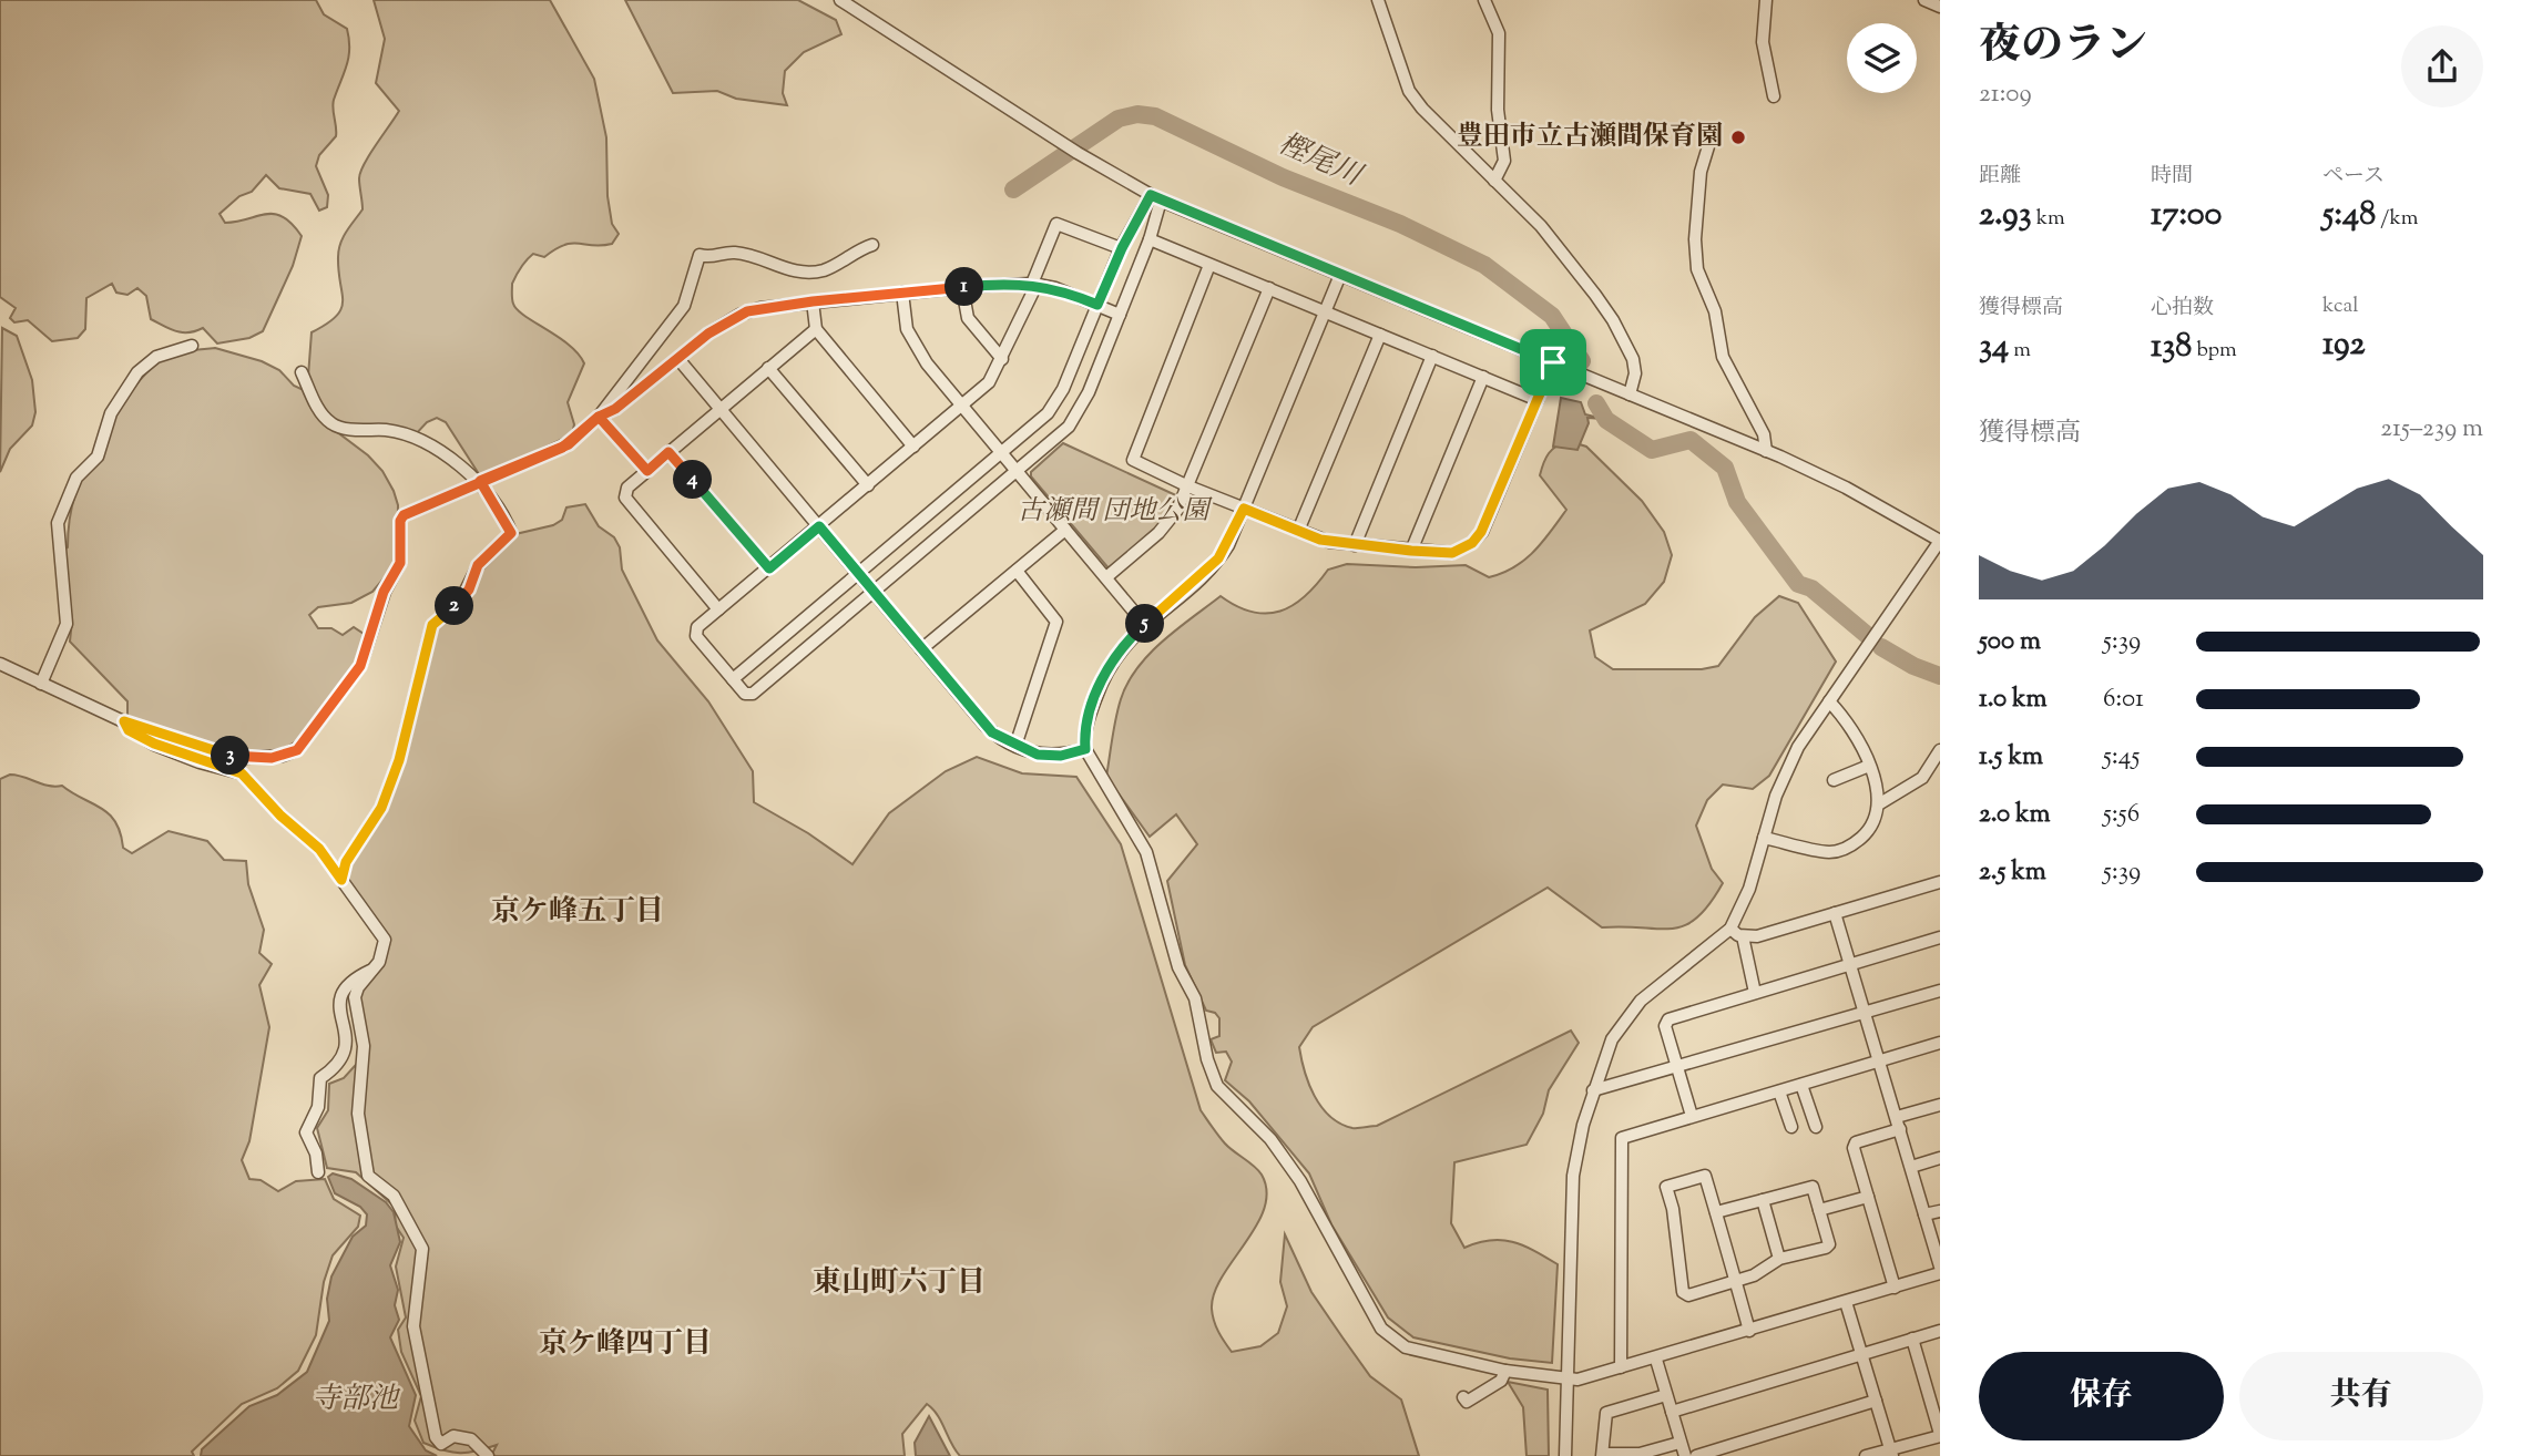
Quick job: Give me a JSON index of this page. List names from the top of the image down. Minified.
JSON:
{"districts":["京ケ峰五丁目","東山町六丁目","京ケ峰四丁目"],"water":["樫尾川","寺部池"],"parks":["古瀬間 団地公園"],"places":["豊田市立古瀬間保育園"],"page":{"heading":["夜のラン","21:09"],"stats":[["距離","2.93 km"],["時間","17:00"],["ペース","5:48 /km"],["獲得標高","34 m"],["心拍数","138 bpm"],["kcal","192"]],"pins":["1","4","2","5","3"],"chart":["獲得標高","215–239 m"],"list":[{"name":"500 m","note":"5:39"},{"name":"1.0 km","note":"6:01"},{"name":"1.5 km","note":"5:45"},{"name":"2.0 km","note":"5:56"},{"name":"2.5 km","note":"5:39"}],"buttons":["保存","共有"]}}
